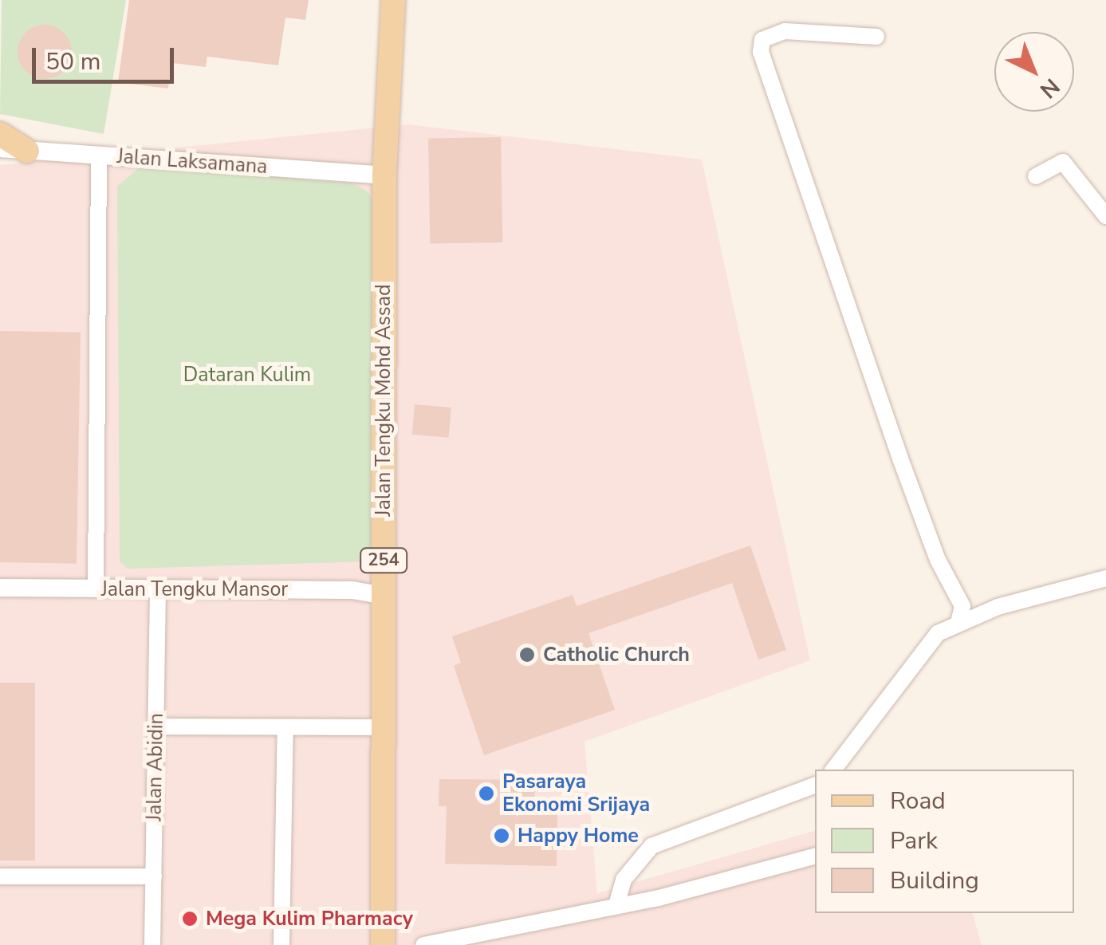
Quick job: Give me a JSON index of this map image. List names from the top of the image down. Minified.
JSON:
{"streets":{"main road":["Jalan Tengku Mohd Assad","254"],"street":["Jalan Laksamana","Jalan Tengku Mansor","Jalan Abidin"]},"crossings":[["Jalan Laksamana","Jalan Tengku Mohd Assad"],["Jalan Tengku Mohd Assad","Jalan Tengku Mansor"],["Jalan Tengku Mansor","Jalan Abidin"]],"parks":["Dataran Kulim"],"places":["Catholic Church","Pasaraya Ekonomi Srijaya","Happy Home","Mega Kulim Pharmacy"],"legend":["Road","Park","Building"],"scale_bar":"50 m","north":"bottom right"}
